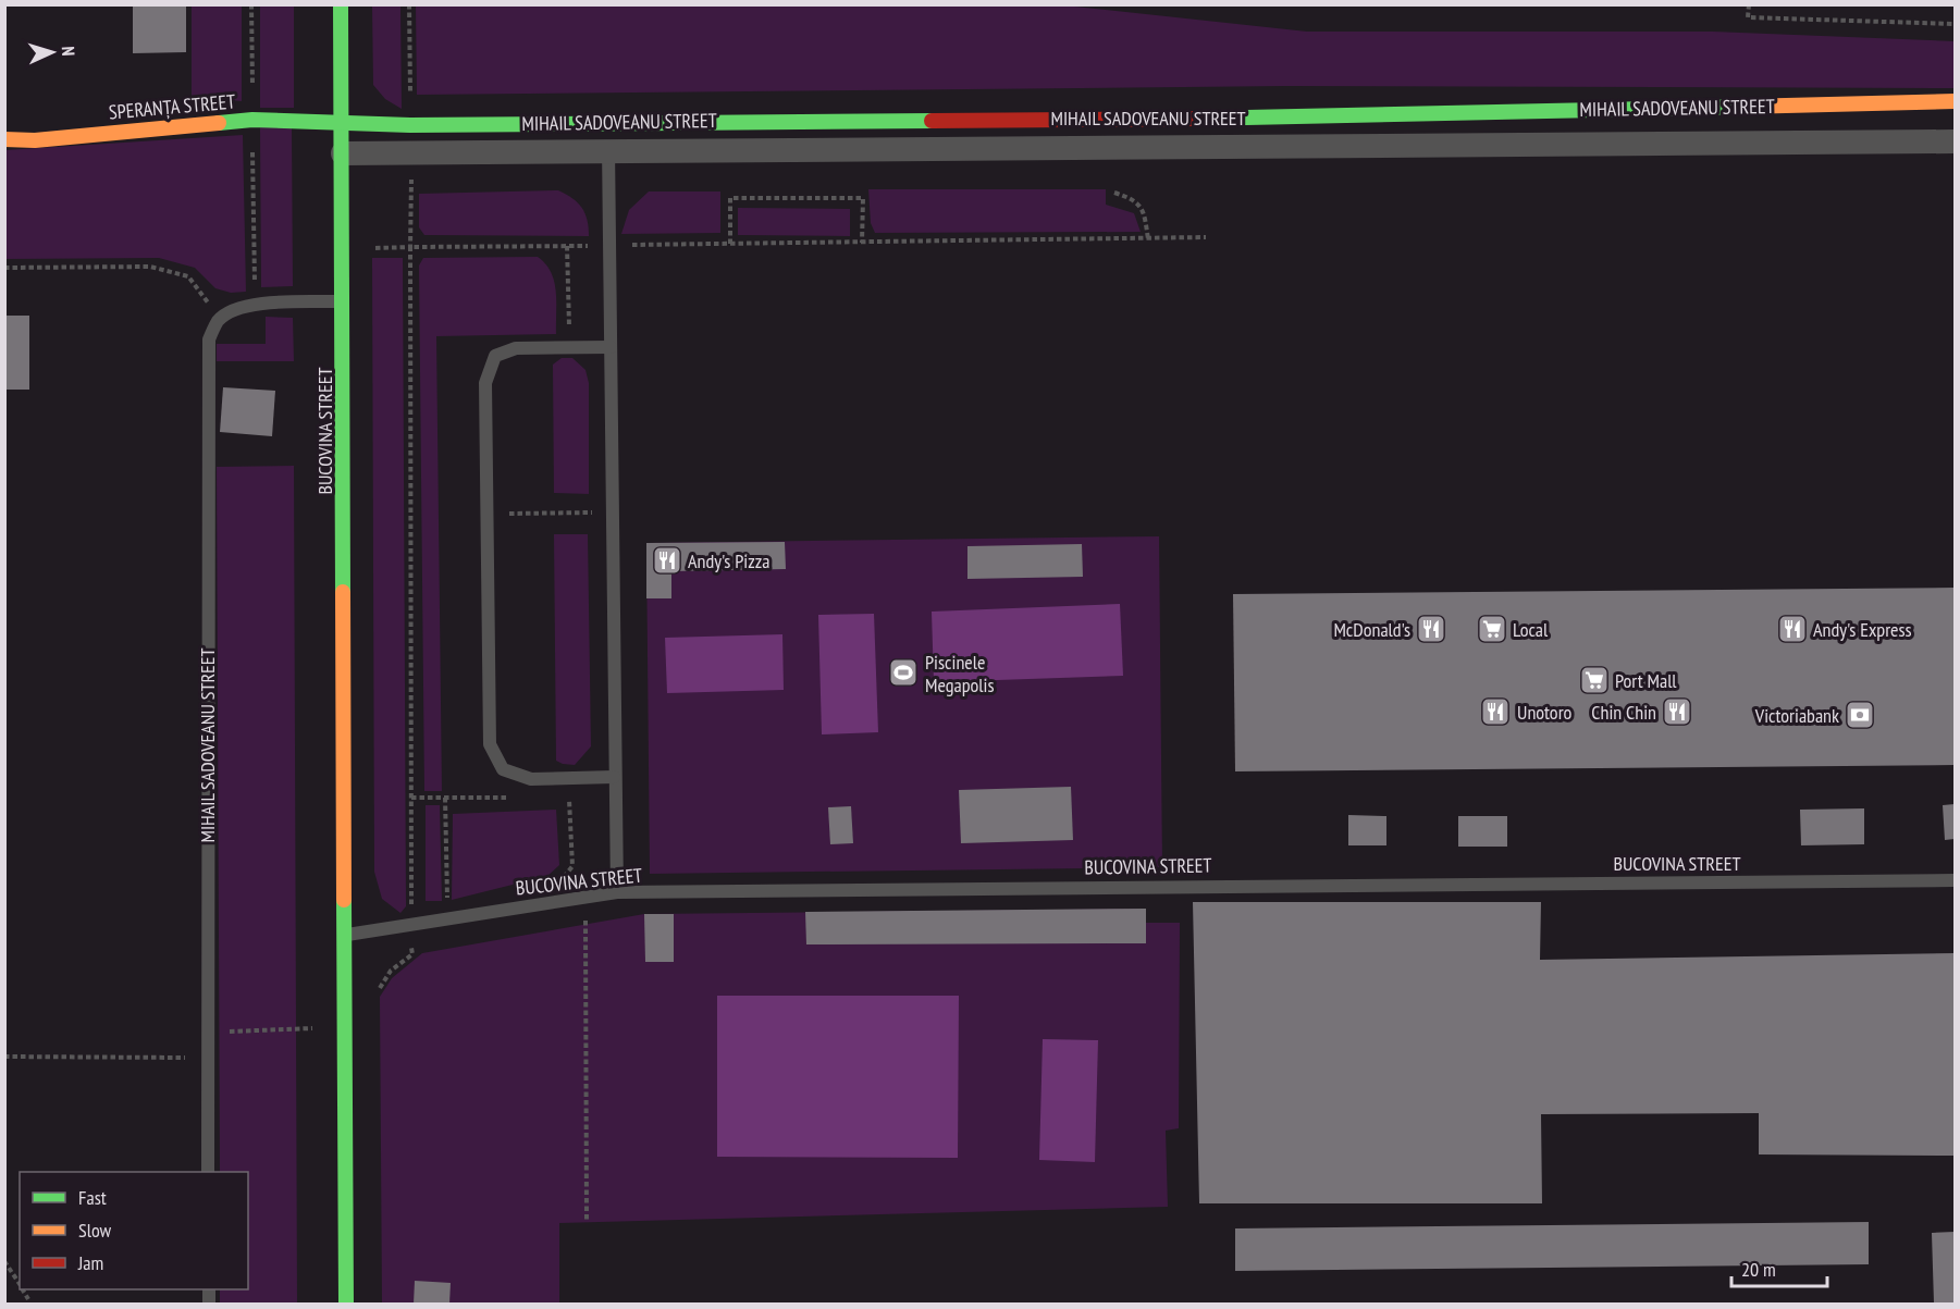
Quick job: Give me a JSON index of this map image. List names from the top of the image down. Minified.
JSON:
{"streets":{"street":["SPERANȚA STREET","MIHAIL SADOVEANU STREET","BUCOVINA STREET"]},"crossings":[["SPERANȚA STREET","MIHAIL SADOVEANU STREET"],["SPERANȚA STREET","BUCOVINA STREET"],["MIHAIL SADOVEANU STREET","BUCOVINA STREET"]],"places":{"restaurant":["Andy's Pizza","McDonald's","Andy's Express","Unotoro","Chin Chin"],"supermarket":["Local","Port Mall"],"sports":["Piscinele Megapolis"],"bank":["Victoriabank"]},"legend":["Fast","Slow","Jam"],"scale_bar":"20 m","north":"right"}
